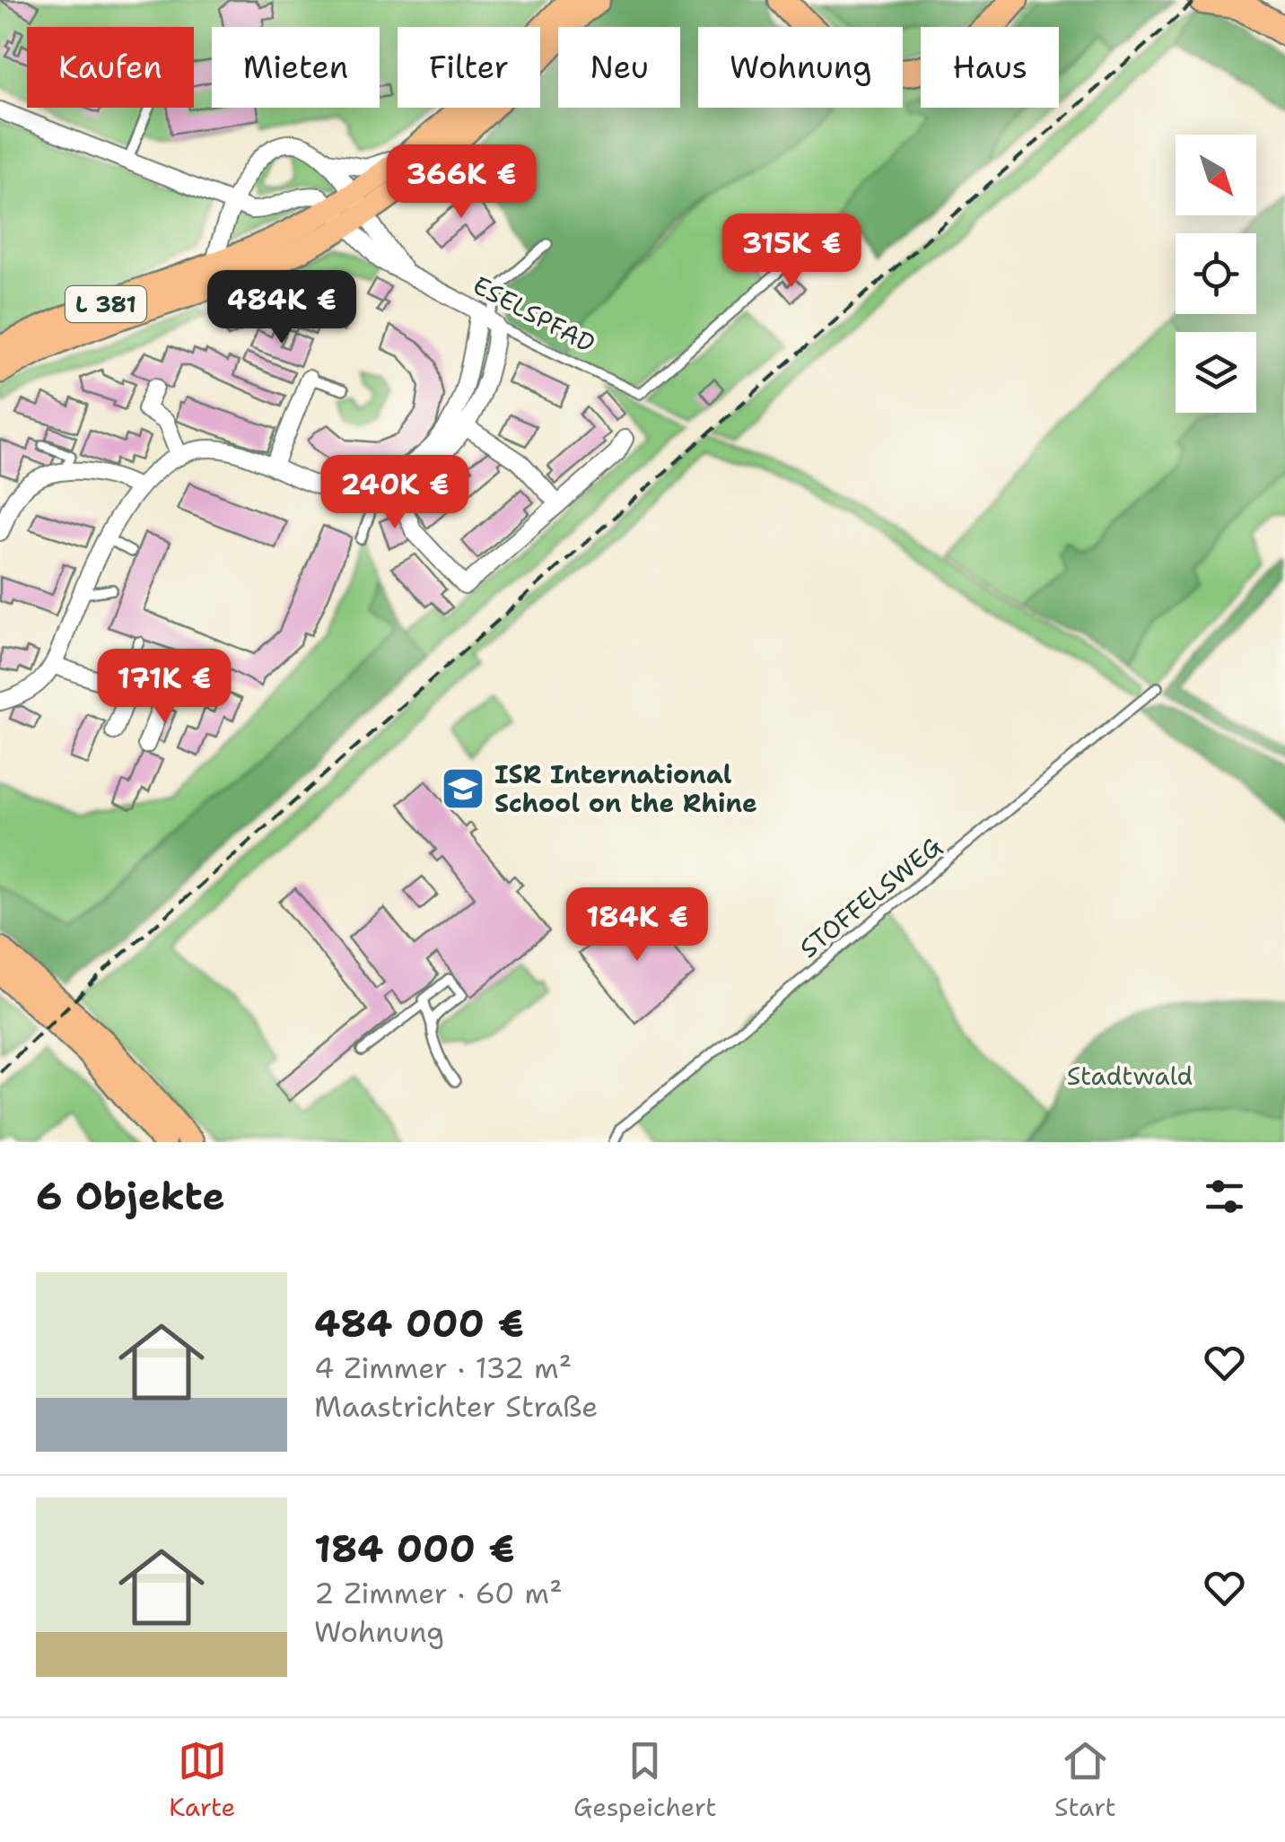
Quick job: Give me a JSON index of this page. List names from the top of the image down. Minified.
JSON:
{"streets":{"main road":["L 381"],"street":["ESELSPFAD"],"lane":["STOFFELSWEG"]},"crossings":[["L 381","ESELSPFAD"]],"parks":["Stadtwald"],"places":{"school or university":["ISR International School on the Rhine"]},"north":"bottom right","page":{"chip":["Kaufen","Mieten","Filter","Neu","Wohnung","Haus"],"price":["366K €","315K €","484K €","240K €","171K €","184K €"],"heading":"6 Objekte","list":[{"name":"484 000 €","note":"4 Zimmer · 132 m² · Maastrichter Straße"},{"name":"184 000 €","note":"2 Zimmer · 60 m² · Wohnung"}],"tabs":["Karte","Gespeichert","Start"]}}
